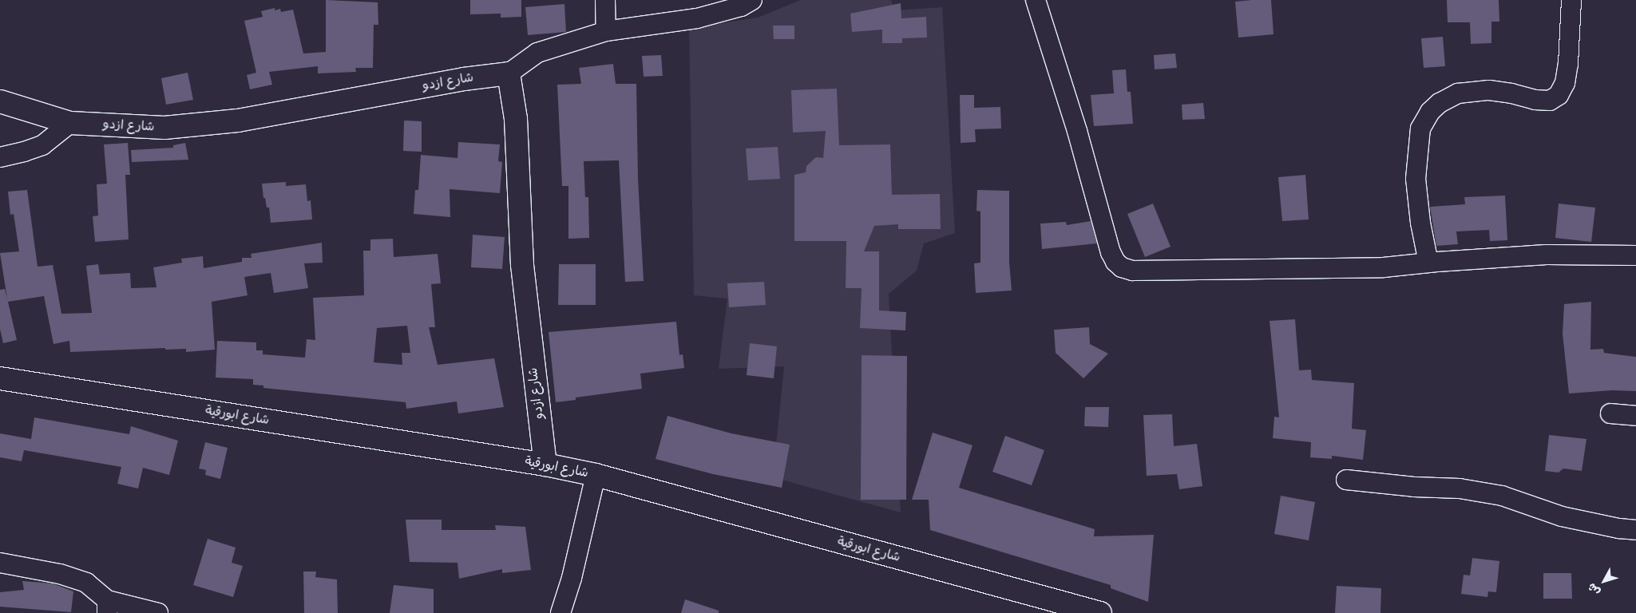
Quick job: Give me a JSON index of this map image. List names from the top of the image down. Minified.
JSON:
{"streets":{"main road":["شارع ازدو","شارع ابورقية"]},"crossings":[["شارع ازدو","شارع ابورقية"]],"north":"bottom left"}
